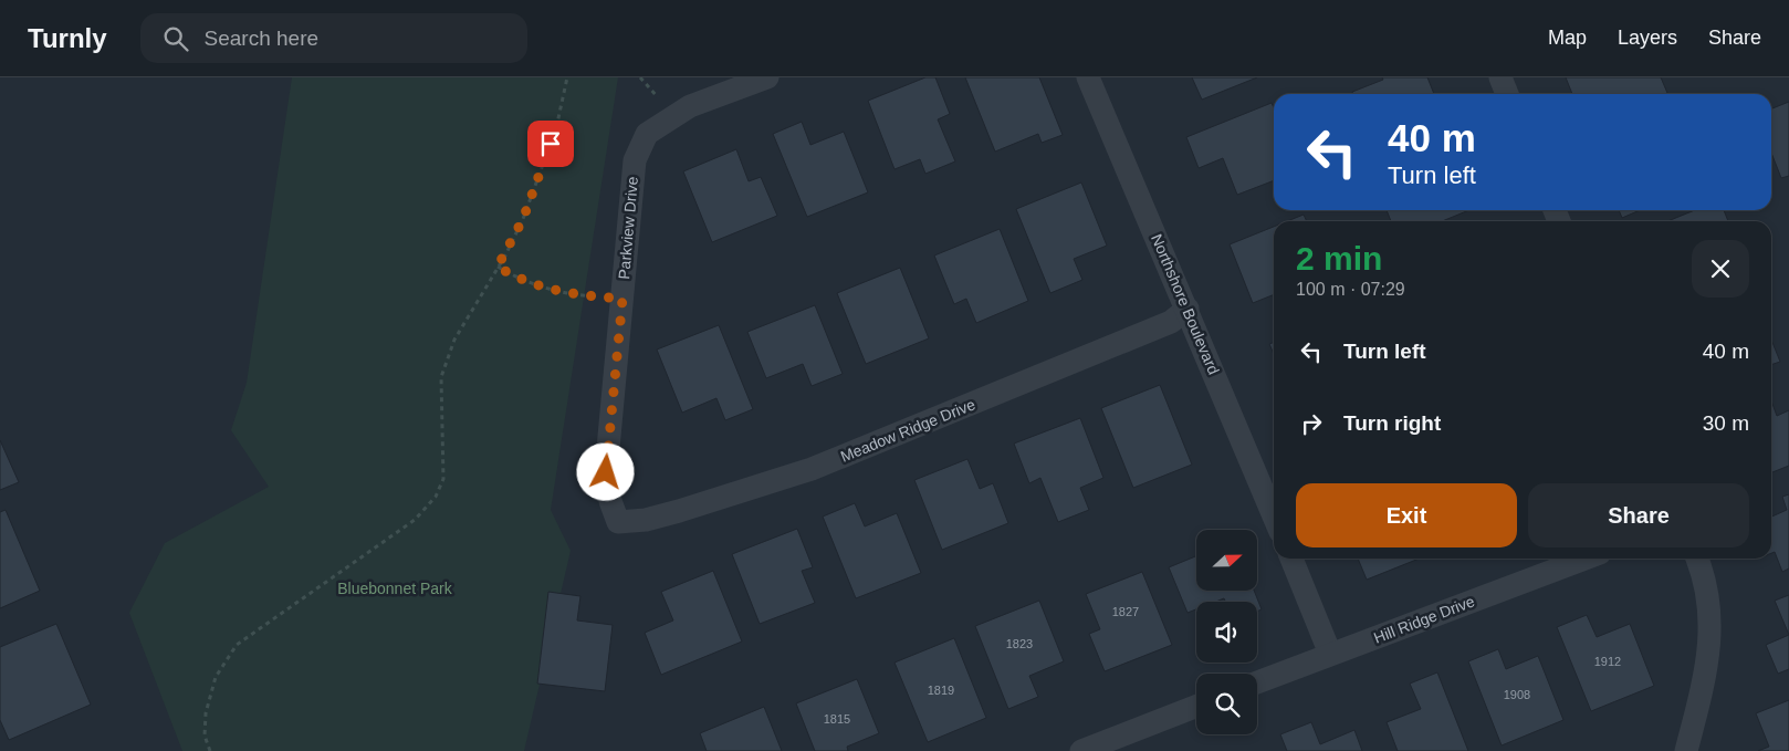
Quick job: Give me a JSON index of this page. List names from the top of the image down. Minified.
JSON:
{"streets":{"street":["Parkview Drive","Northshore Boulevard","Meadow Ridge Drive","Hill Ridge Drive"]},"crossings":[["Parkview Drive","Meadow Ridge Drive"],["Northshore Boulevard","Meadow Ridge Drive"]],"parks":["Bluebonnet Park"],"house_numbers":["1827","1823","1912","1819","1908","1815"],"north":"right","page":{"header":"Turnly","search":"Search here","nav":["Map","Layers","Share"],"turn":["40 m","Turn left"],"heading":["2 min","100 m · 07:29"],"list":[{"name":"Turn left","value":"40 m"},{"name":"Turn right","value":"30 m"}],"buttons":["Exit","Share"]}}
